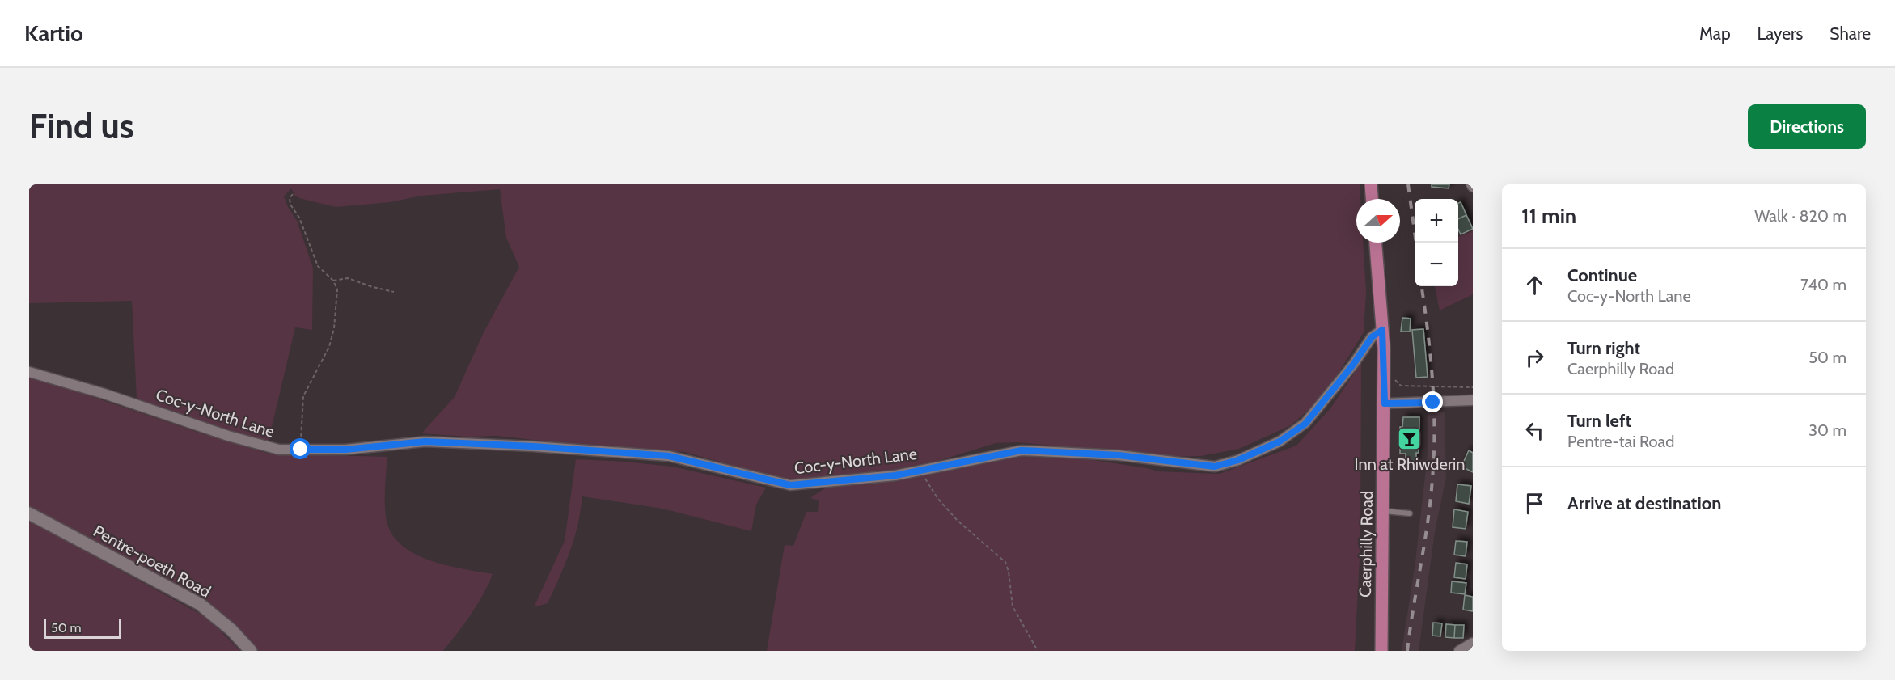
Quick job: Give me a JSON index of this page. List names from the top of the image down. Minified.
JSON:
{"streets":{"main road":["Caerphilly Road"],"street":["Coc-y-North Lane","Pentre-poeth Road"]},"crossings":[["Coc-y-North Lane","Caerphilly Road"]],"places":{"bar":["Inn at Rhiwderin"]},"scale_bar":"50 m","north":"right","page":{"header":"Kartio","nav":["Map","Layers","Share"],"buttons":"Directions","title":"Find us","heading":["11 min","Walk · 820 m"],"map_buttons":["+","−"],"list":[["Continue","Coc-y-North Lane","740 m"],["Turn right","Caerphilly Road","50 m"],["Turn left","Pentre-tai Road","30 m"],"Arrive at destination"],"scale":"50 m"}}
